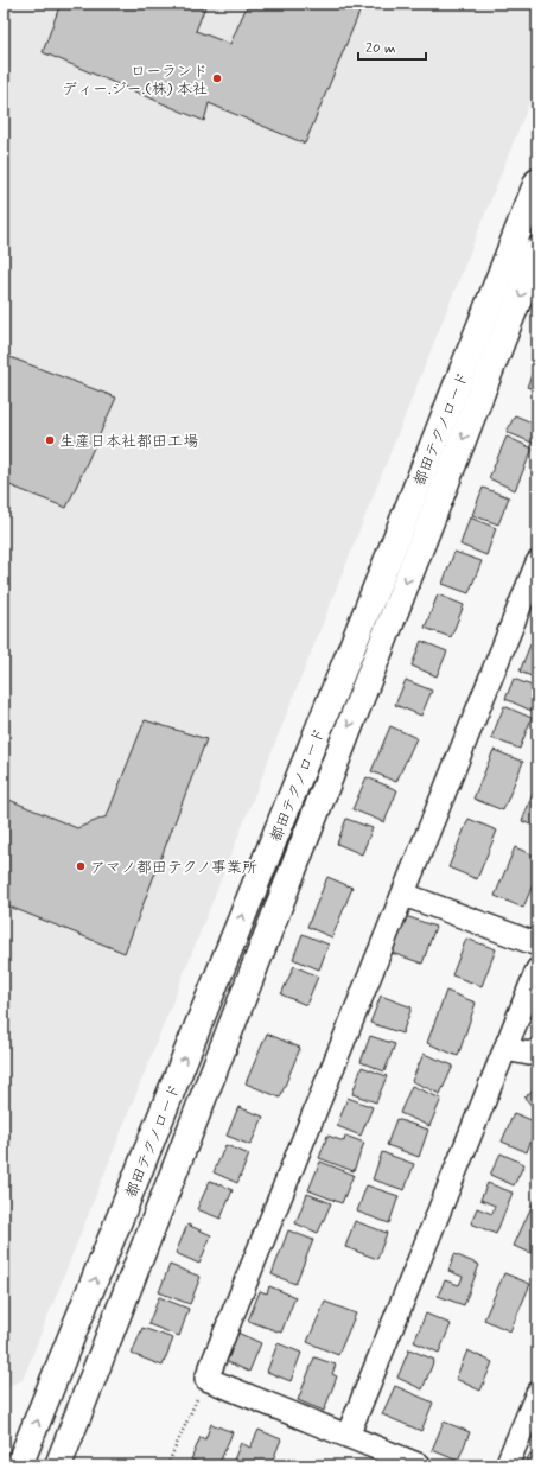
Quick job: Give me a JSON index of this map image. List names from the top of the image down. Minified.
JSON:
{"streets":{"street":["都田テクノロード"]},"places":["ローランド ディー.ジー.(株) 本社","生産日本社都田工場","アマノ都田テクノ事業所"],"scale_bar":"20 m"}
